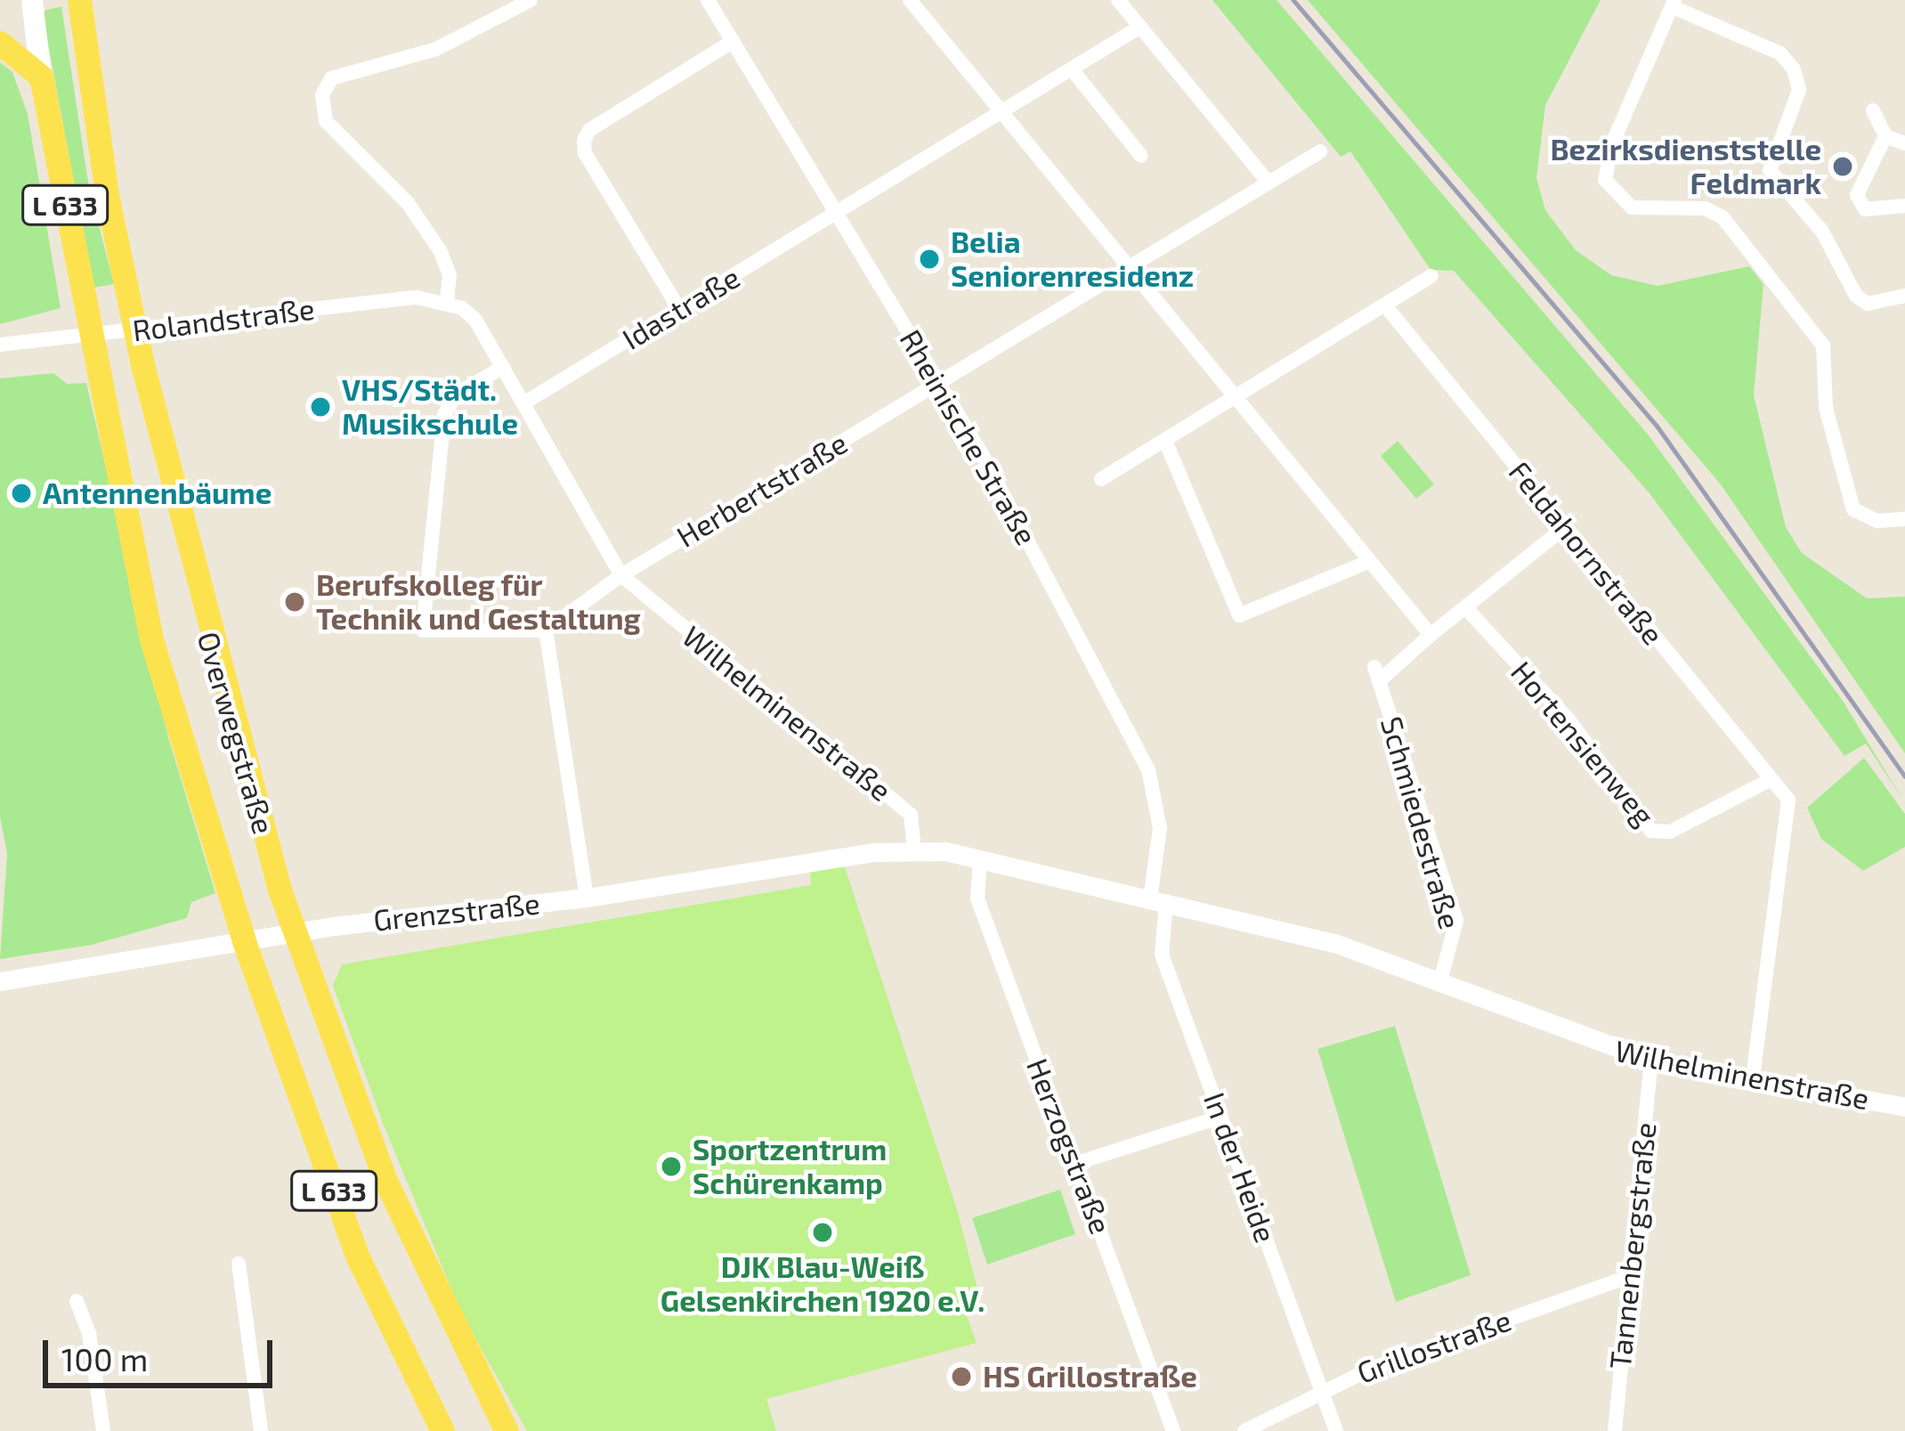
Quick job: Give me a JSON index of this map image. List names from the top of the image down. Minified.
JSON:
{"streets":{"main road":["L 633","Overwegstraße"],"street":["Idastraße","Rolandstraße","Rheinische Straße","Herbertstraße","Feldahornstraße","Wilhelminenstraße","Hortensienweg","Schmiedestraße","Grenzstraße","Herzogstraße","In der Heide","Tannenbergstraße","Grillostraße"]},"crossings":[["Idastraße","Rheinische Straße"],["Idastraße","Wilhelminenstraße"],["Rolandstraße","Wilhelminenstraße"],["Rolandstraße","Overwegstraße"],["Rheinische Straße","Herbertstraße"],["Rheinische Straße","Wilhelminenstraße"],["Rheinische Straße","In der Heide"],["Herbertstraße","Wilhelminenstraße"],["Feldahornstraße","Wilhelminenstraße"],["Feldahornstraße","Hortensienweg"],["Wilhelminenstraße","Schmiedestraße"],["Wilhelminenstraße","Grenzstraße"],["Wilhelminenstraße","Herzogstraße"],["Wilhelminenstraße","In der Heide"],["Wilhelminenstraße","Tannenbergstraße"],["Overwegstraße","Grenzstraße"],["In der Heide","Grillostraße"],["Tannenbergstraße","Grillostraße"]],"places":["Bezirksdienststelle Feldmark","Belia Seniorenresidenz","VHS/Städt. Musikschule","Antennenbäume","Berufskolleg für Technik und Gestaltung","Sportzentrum Schürenkamp","DJK Blau-Weiß Gelsenkirchen 1920 e.V.","HS Grillostraße"],"scale_bar":"100 m"}
